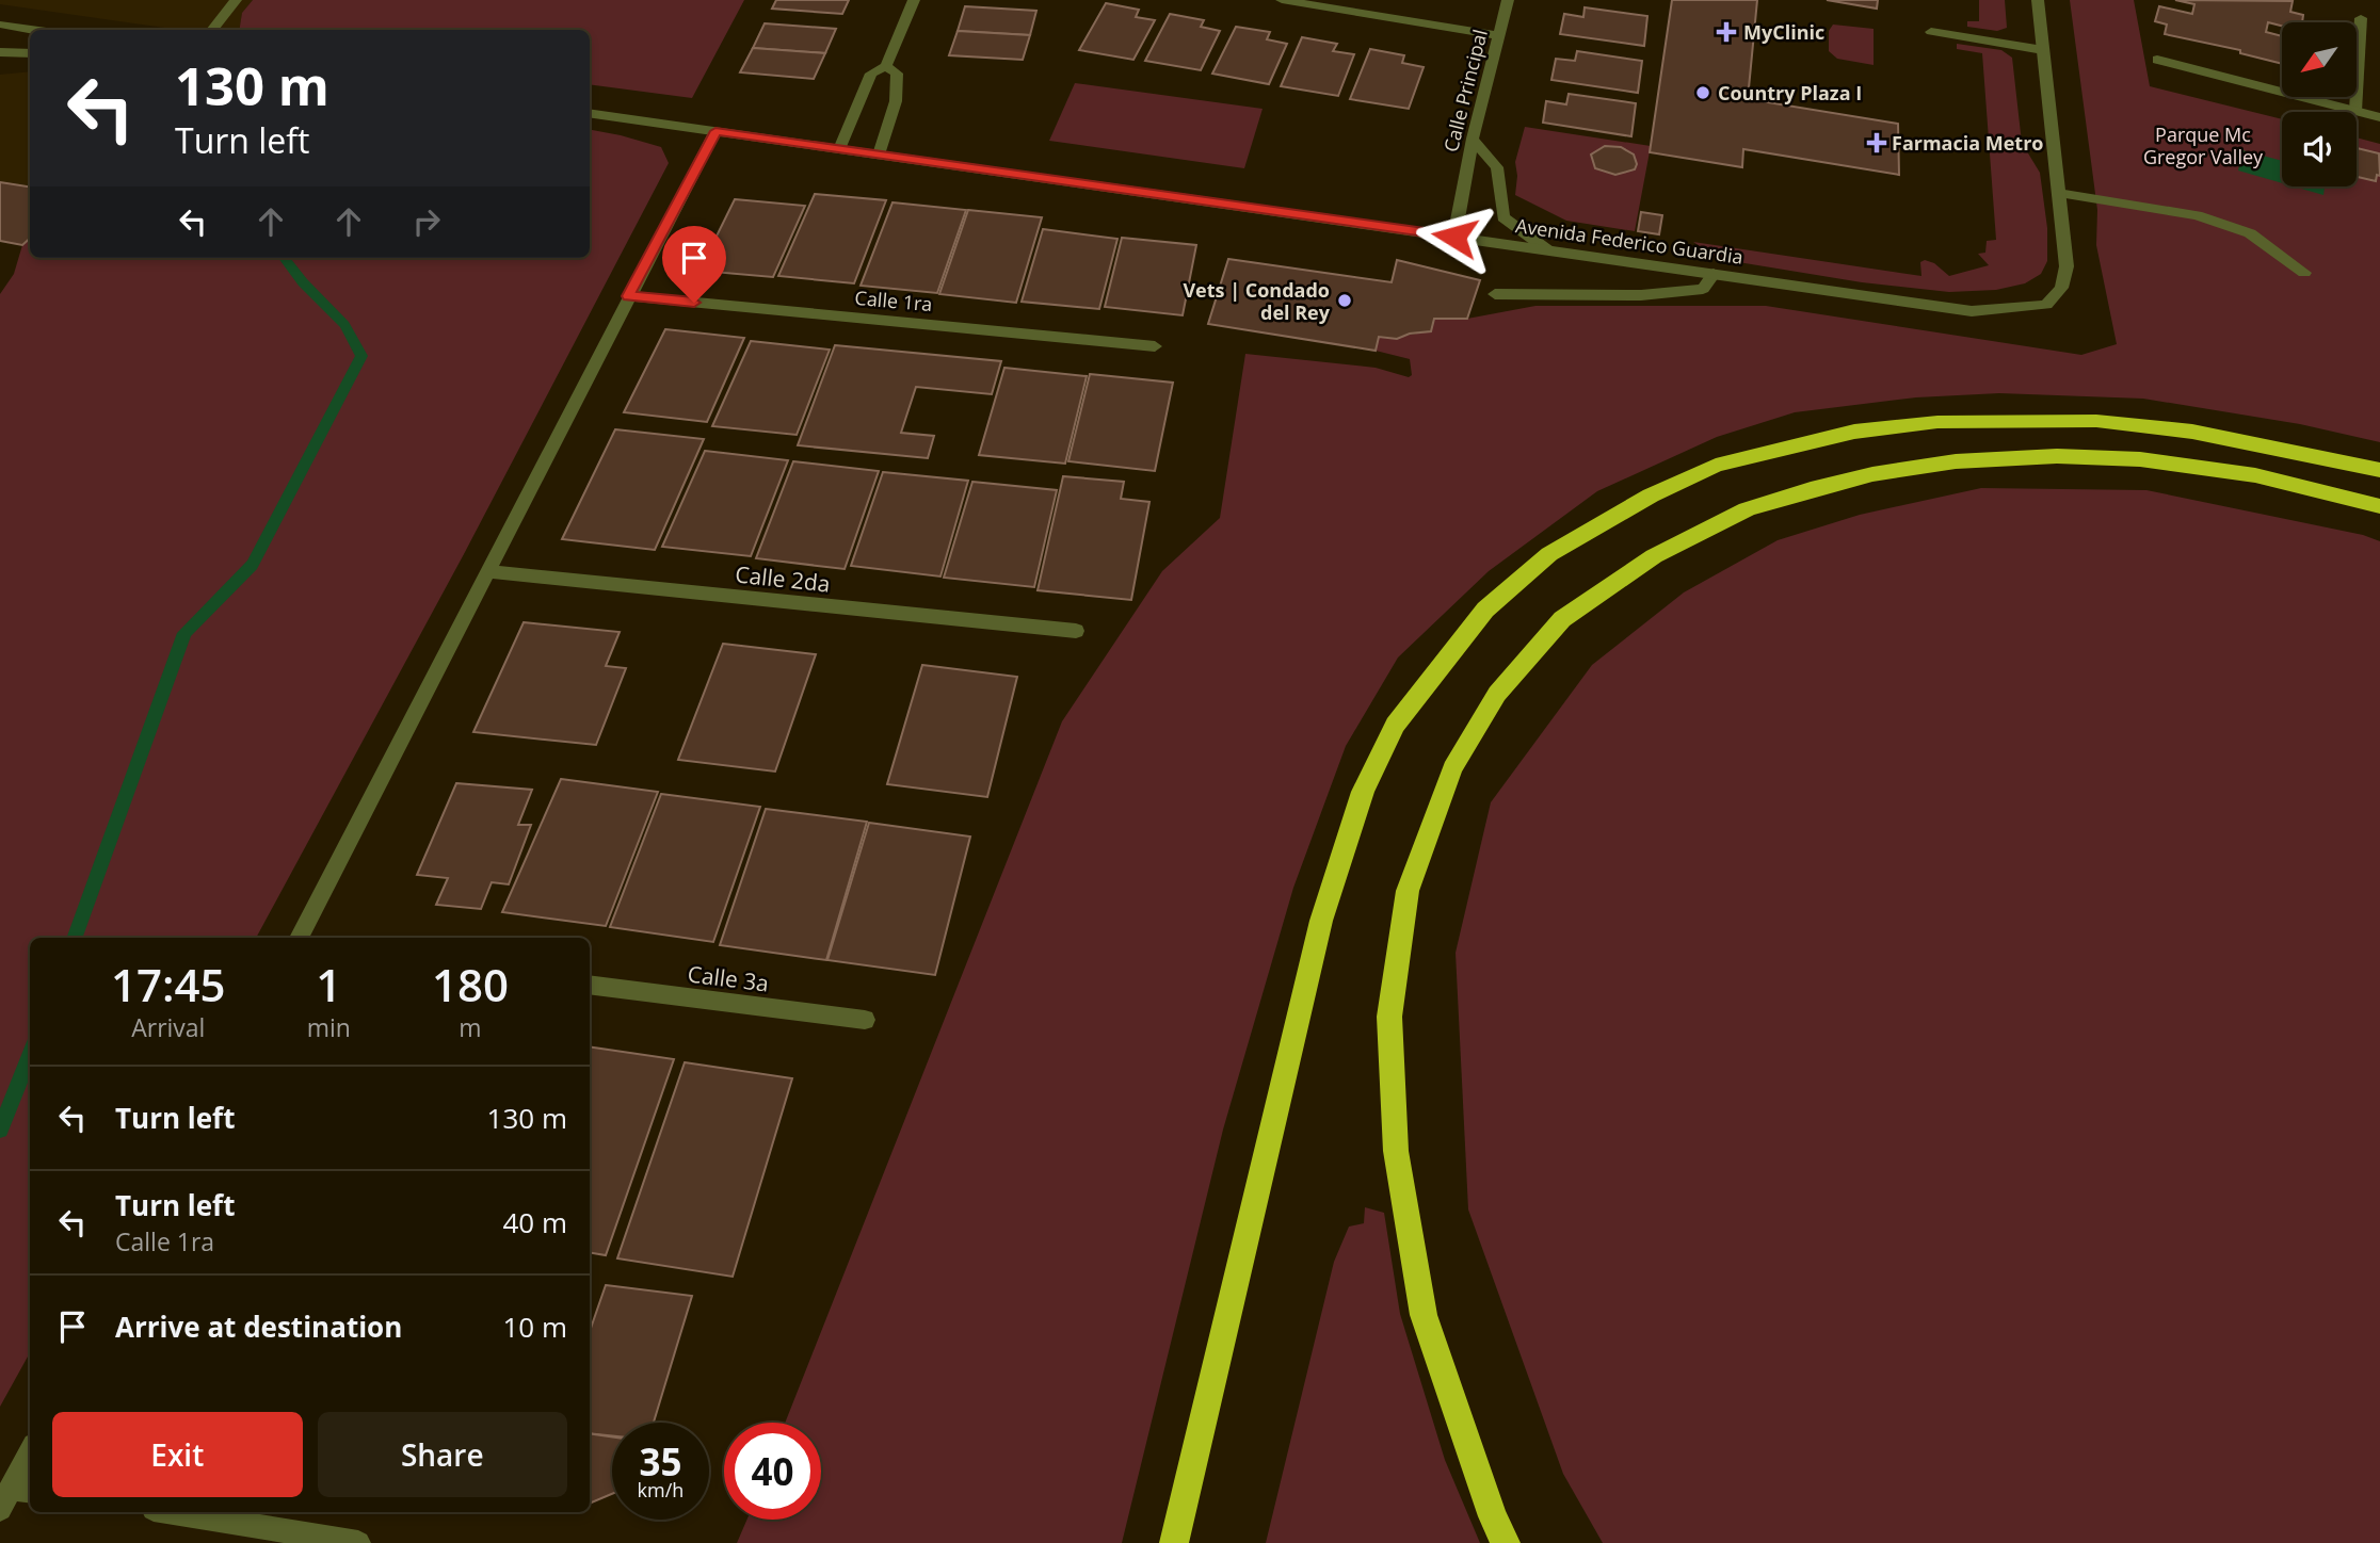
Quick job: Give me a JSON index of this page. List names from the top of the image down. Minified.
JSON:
{"streets":{"street":["Calle Principal","Avenida Federico Guardia","Calle 1ra","Calle 2da","Calle 3a"]},"crossings":[["Calle Principal","Avenida Federico Guardia"]],"parks":["Parque Mc Gregor Valley"],"places":{"health":["MyClinic","Farmacia Metro"],"other":["Country Plaza I","Vets | Condado del Rey"]},"north":"bottom left","page":{"turn":["130 m","Turn left"],"eta":["17:45","Arrival","1","min","180","m"],"list":[{"name":"Turn left","value":"130 m"},{"name":"Turn left","note":"Calle 1ra","value":"40 m"},{"name":"Arrive at destination","value":"10 m"}],"buttons":["Exit","Share"],"speed":"35 km/h","limit":"40"}}
